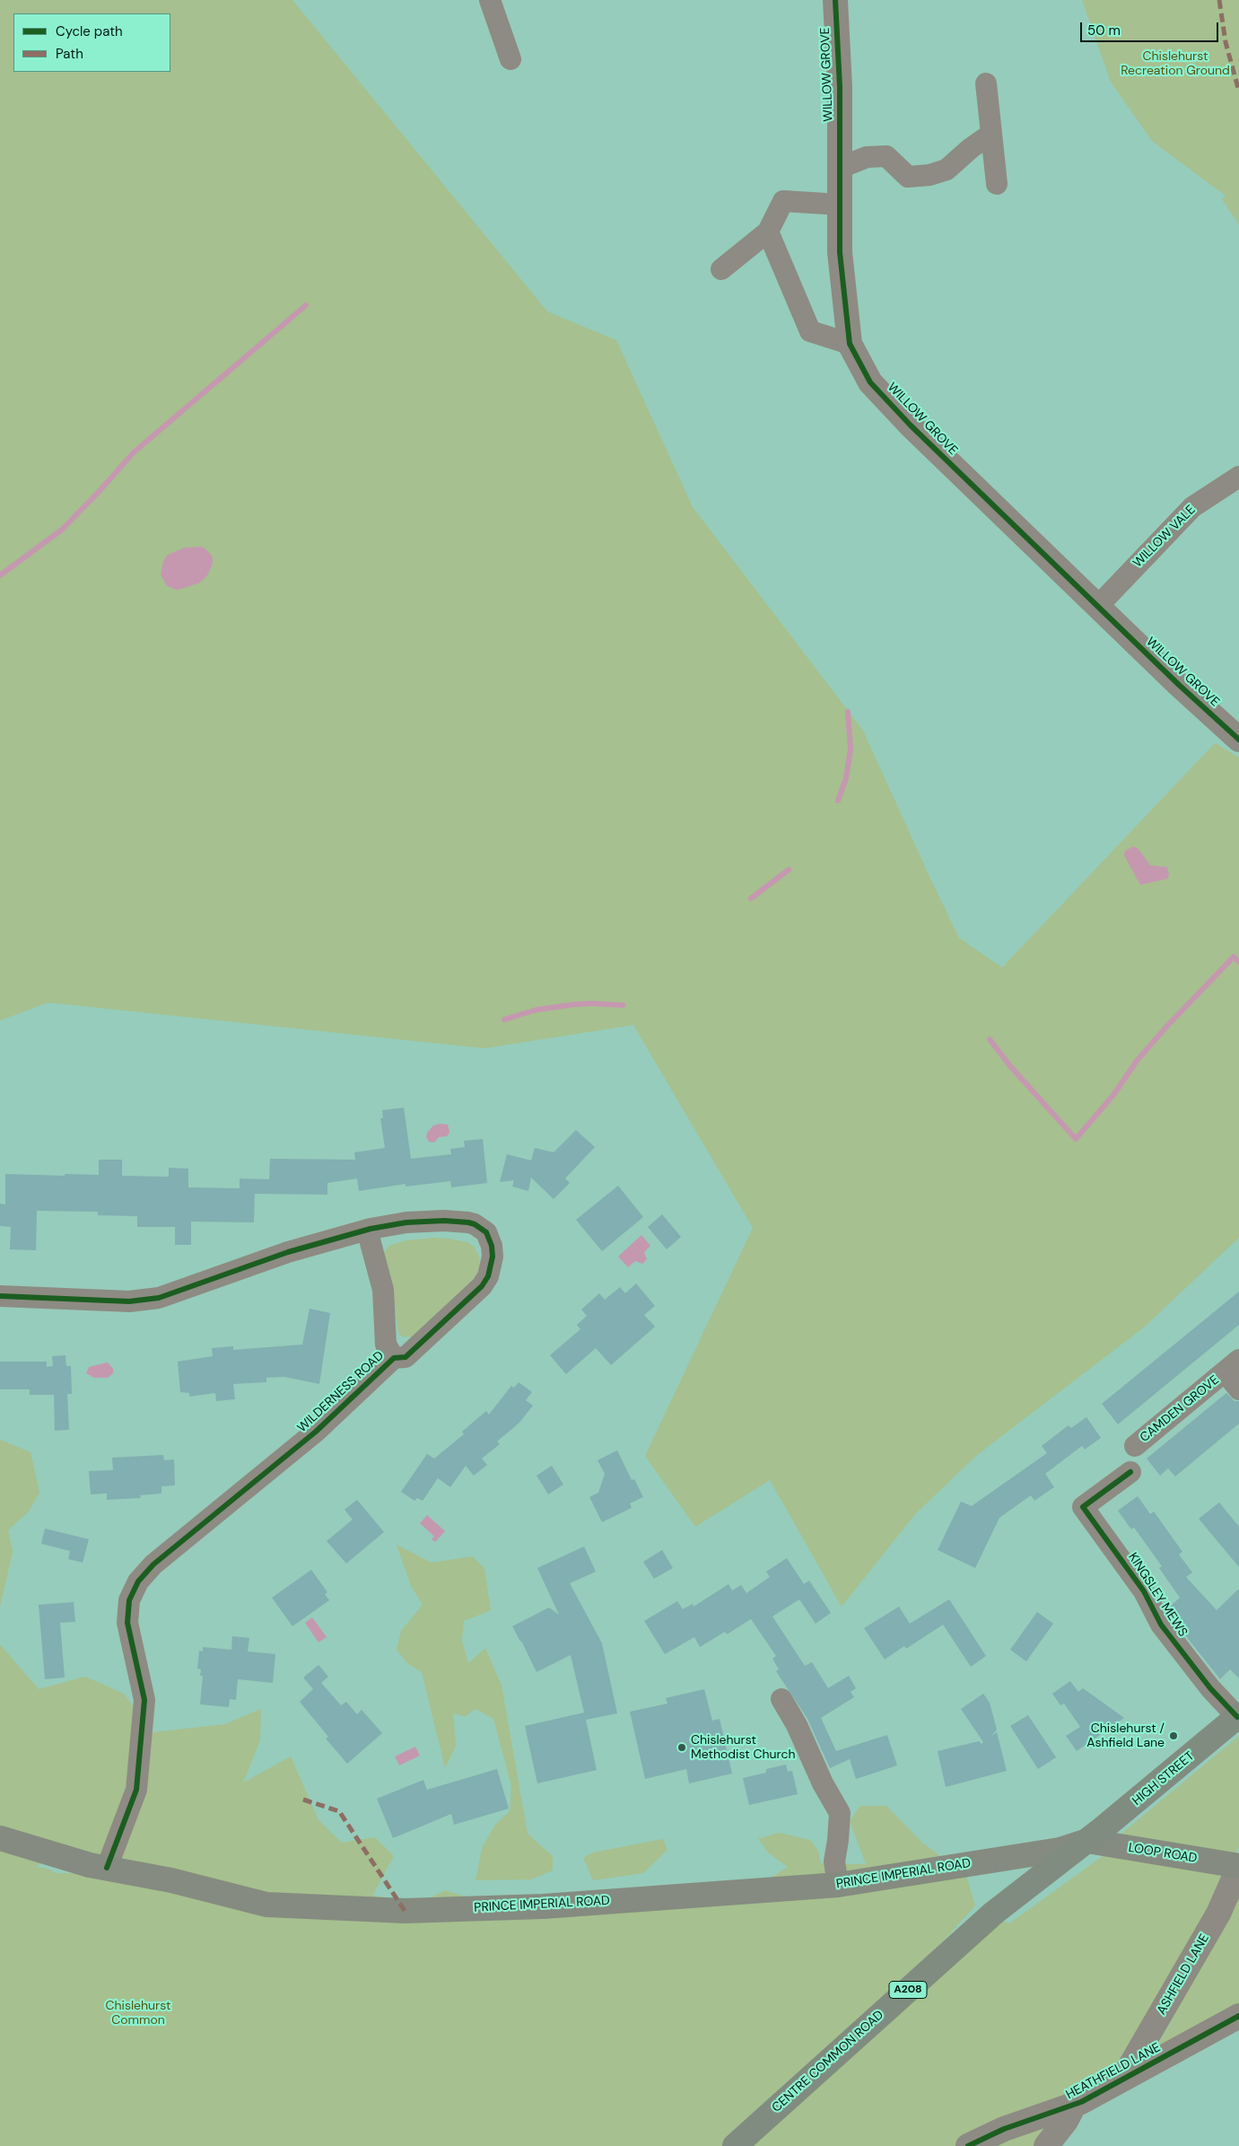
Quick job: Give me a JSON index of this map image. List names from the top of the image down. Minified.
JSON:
{"streets":{"main road":["HIGH STREET","LOOP ROAD","PRINCE IMPERIAL ROAD","A208","CENTRE COMMON ROAD"],"street":["WILLOW GROVE","WILLOW VALE","WILDERNESS ROAD","CAMDEN GROVE","KINGSLEY MEWS","ASHFIELD LANE","HEATHFIELD LANE"]},"crossings":[["WILLOW GROVE","WILLOW VALE"],["WILDERNESS ROAD","PRINCE IMPERIAL ROAD"],["KINGSLEY MEWS","HIGH STREET"],["HIGH STREET","LOOP ROAD"],["HIGH STREET","PRINCE IMPERIAL ROAD"],["HIGH STREET","CENTRE COMMON ROAD"],["LOOP ROAD","PRINCE IMPERIAL ROAD"],["LOOP ROAD","ASHFIELD LANE"],["LOOP ROAD","CENTRE COMMON ROAD"],["PRINCE IMPERIAL ROAD","CENTRE COMMON ROAD"],["ASHFIELD LANE","HEATHFIELD LANE"]],"parks":["Chislehurst Recreation Ground","Chislehurst Common"],"places":["Chislehurst / Ashfield Lane","Chislehurst Methodist Church"],"legend":["Cycle path","Path"],"scale_bar":"50 m"}
